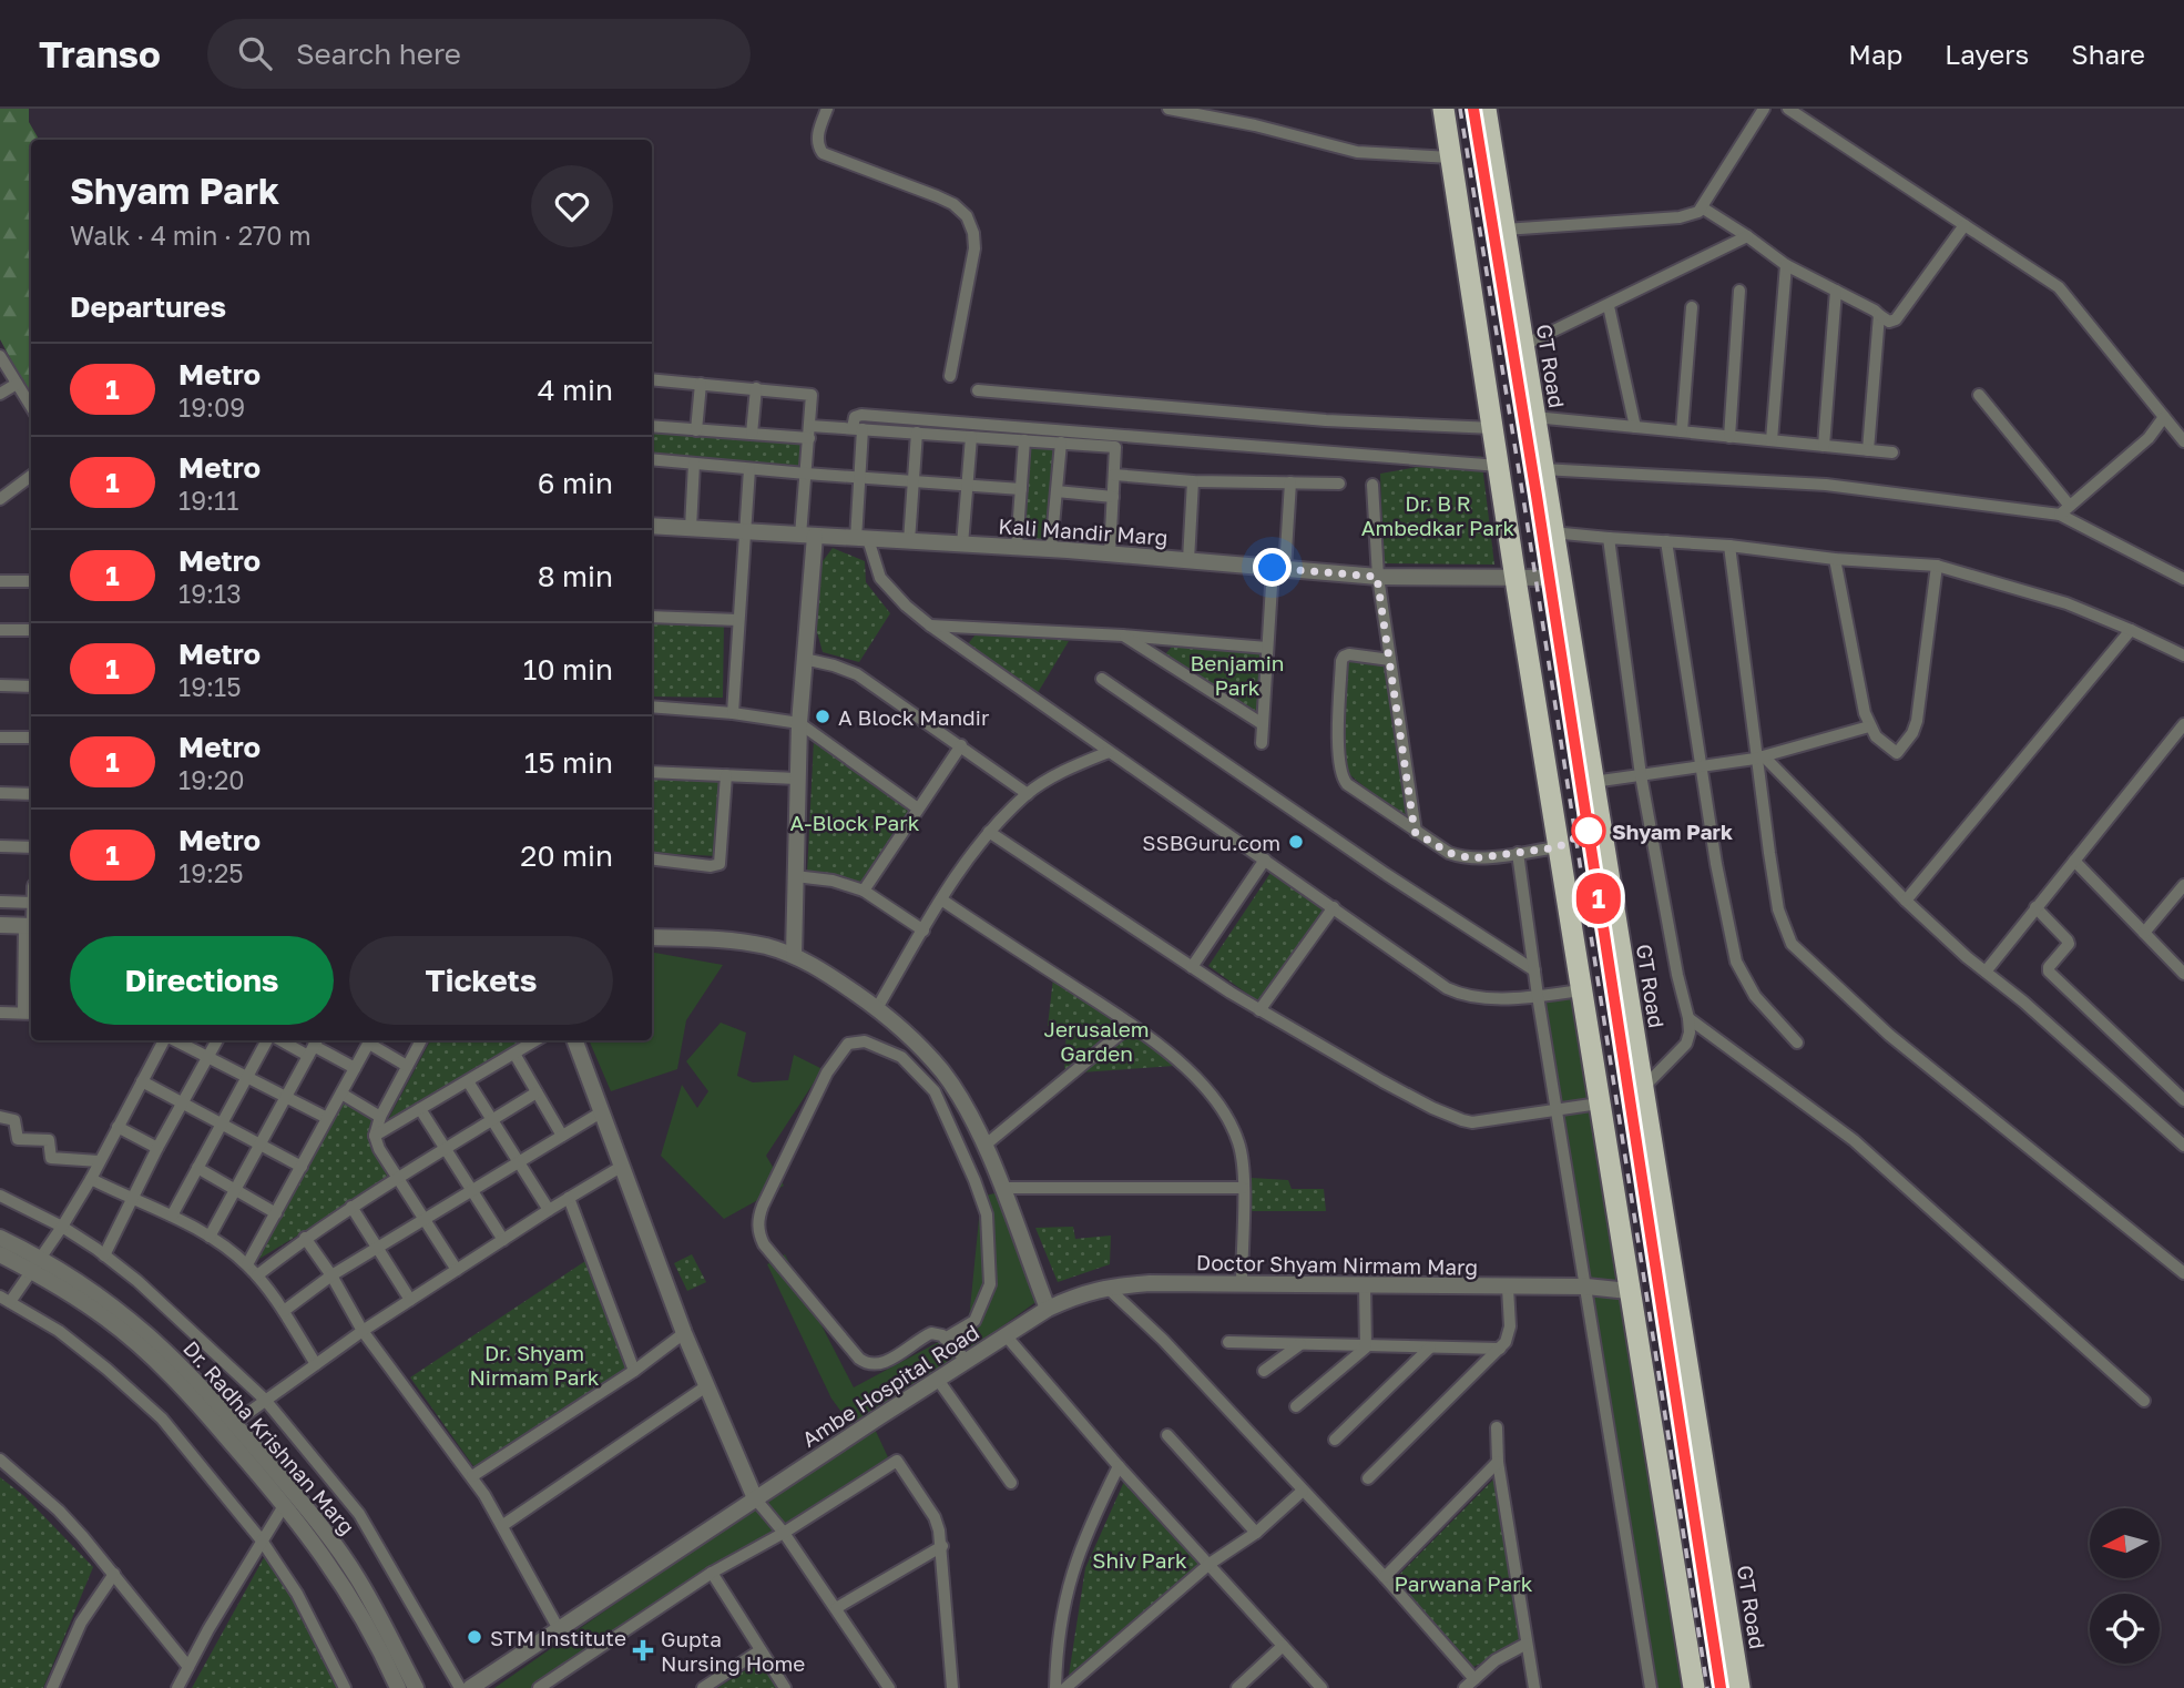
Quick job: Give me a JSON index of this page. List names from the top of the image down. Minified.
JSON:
{"streets":{"highway":["GT Road"],"street":["Kali Mandir Marg","Doctor Shyam Nirmam Marg","Ambe Hospital Road","Dr. Radha Krishnan Marg"]},"crossings":[["GT Road","Kali Mandir Marg"],["Doctor Shyam Nirmam Marg","Ambe Hospital Road"]],"parks":["Dr. B R Ambedkar Park","Benjamin Park","A-Block Park","Jerusalem Garden","Dr. Shyam Nirmam Park","Shiv Park","Parwana Park"],"places":{"other":["A Block Mandir","Shyam Park","SSBGuru.com","STM Institute"],"health":["Gupta Nursing Home"]},"lines":["metro line 1"],"north":"left","page":{"header":"Transo","search":"Search here","nav":["Map","Layers","Share"],"on_map":"1","heading":[["Shyam Park","Walk · 4 min · 270 m"],"Departures"],"list":[{"mark":"1","name":"Metro","note":"19:09","value":"4 min"},{"mark":"1","name":"Metro","note":"19:11","value":"6 min"},{"mark":"1","name":"Metro","note":"19:13","value":"8 min"},{"mark":"1","name":"Metro","note":"19:15","value":"10 min"},{"mark":"1","name":"Metro","note":"19:20","value":"15 min"},{"mark":"1","name":"Metro","note":"19:25","value":"20 min"}],"buttons":["Directions","Tickets"]}}
